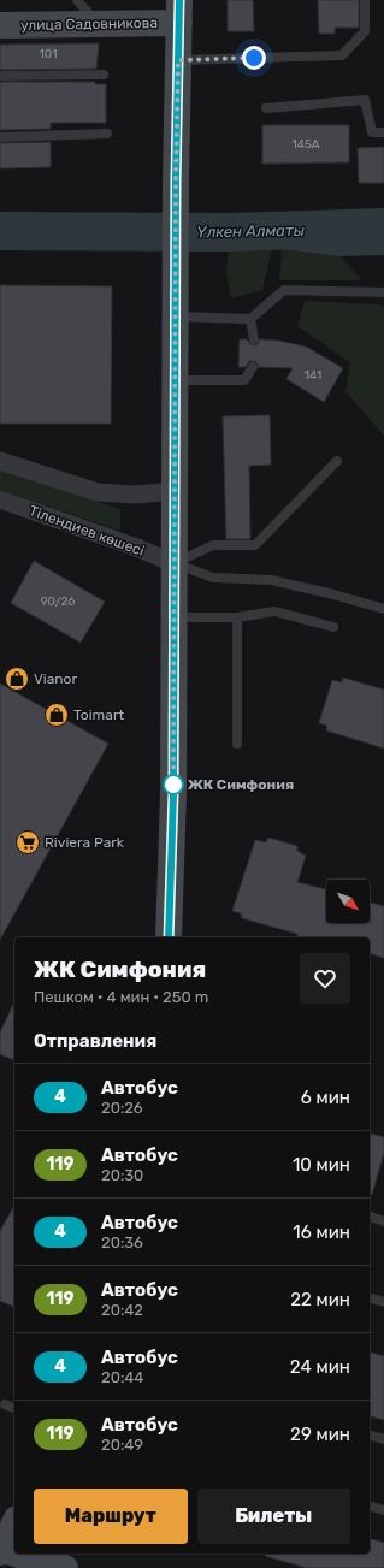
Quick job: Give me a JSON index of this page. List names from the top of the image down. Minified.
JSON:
{"streets":{"main road":["улица Садовникова"],"street":["Тілендиев көшесі"]},"water":["Үлкен Алматы"],"places":{"shop":["Vianor","Toimart"],"other":["ЖК Симфония"],"supermarket":["Riviera Park"]},"lines":["bus line 4"],"house_numbers":["101","145А","141","90/26"],"north":"bottom right","page":{"heading":[["ЖК Симфония","Пешком · 4 мин · 250 m"],"Отправления"],"list":[{"mark":"4","name":"Автобус","note":"20:26","value":"6 мин"},{"mark":"119","name":"Автобус","note":"20:30","value":"10 мин"},{"mark":"4","name":"Автобус","note":"20:36","value":"16 мин"},{"mark":"119","name":"Автобус","note":"20:42","value":"22 мин"},{"mark":"4","name":"Автобус","note":"20:44","value":"24 мин"},{"mark":"119","name":"Автобус","note":"20:49","value":"29 мин"}],"buttons":["Маршрут","Билеты"]}}
